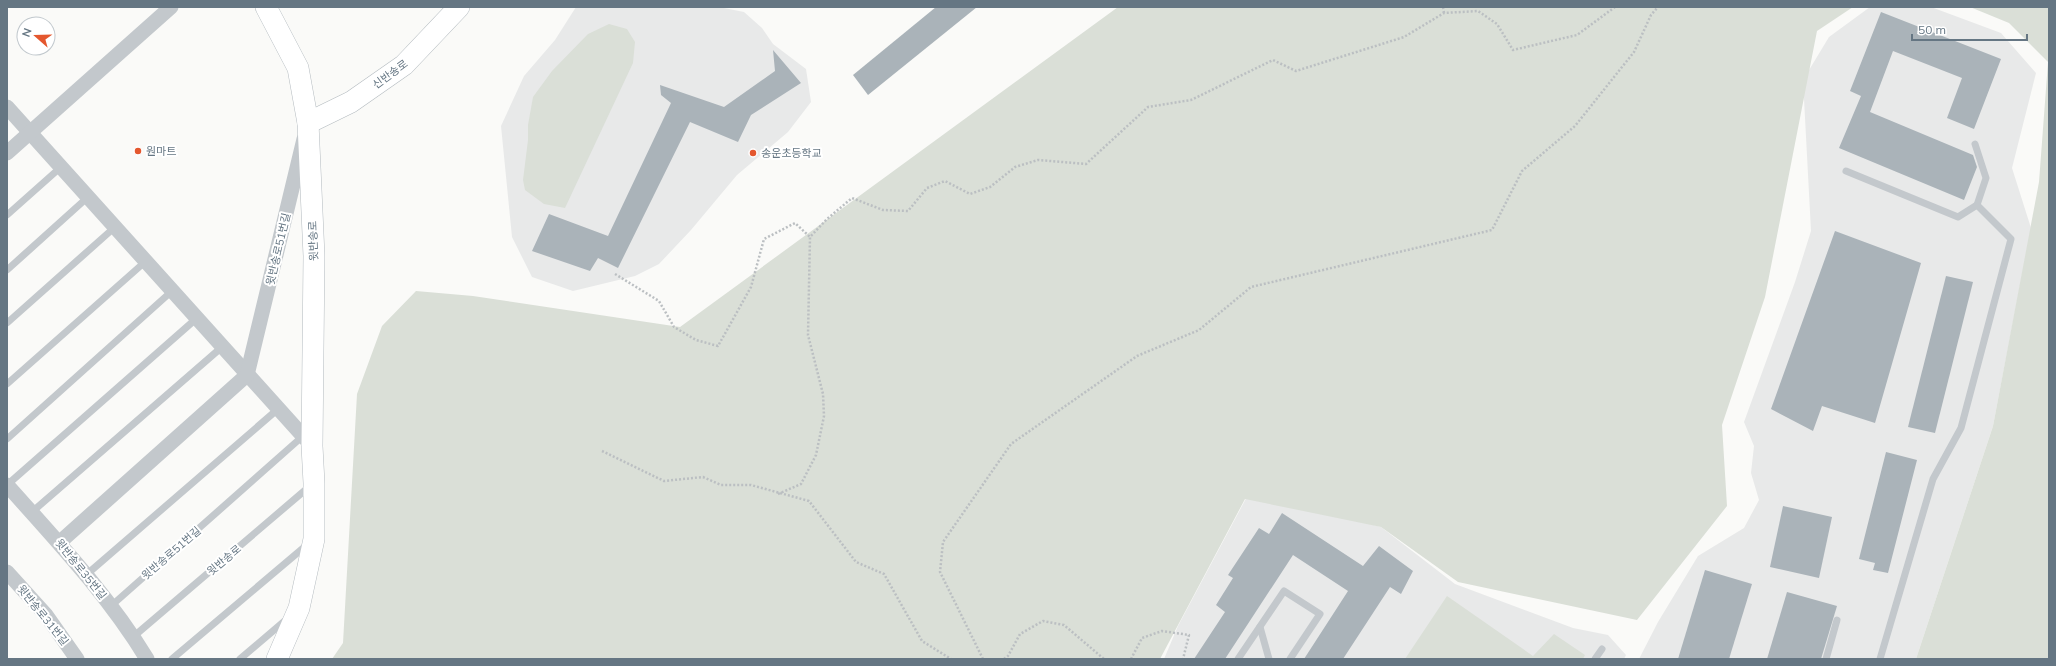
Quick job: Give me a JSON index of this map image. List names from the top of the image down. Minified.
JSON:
{"streets":{"main road":["신반송로","윗반송로"],"street":["윗반송로51번길","윗반송로35번길","윗반송로31번길"]},"crossings":[["신반송로","윗반송로"],["신반송로","윗반송로51번길"],["윗반송로","윗반송로51번길"],["윗반송로","윗반송로35번길"],["윗반송로51번길","윗반송로35번길"]],"places":["원마트","송운초등학교"],"scale_bar":"50 m","north":"left"}
